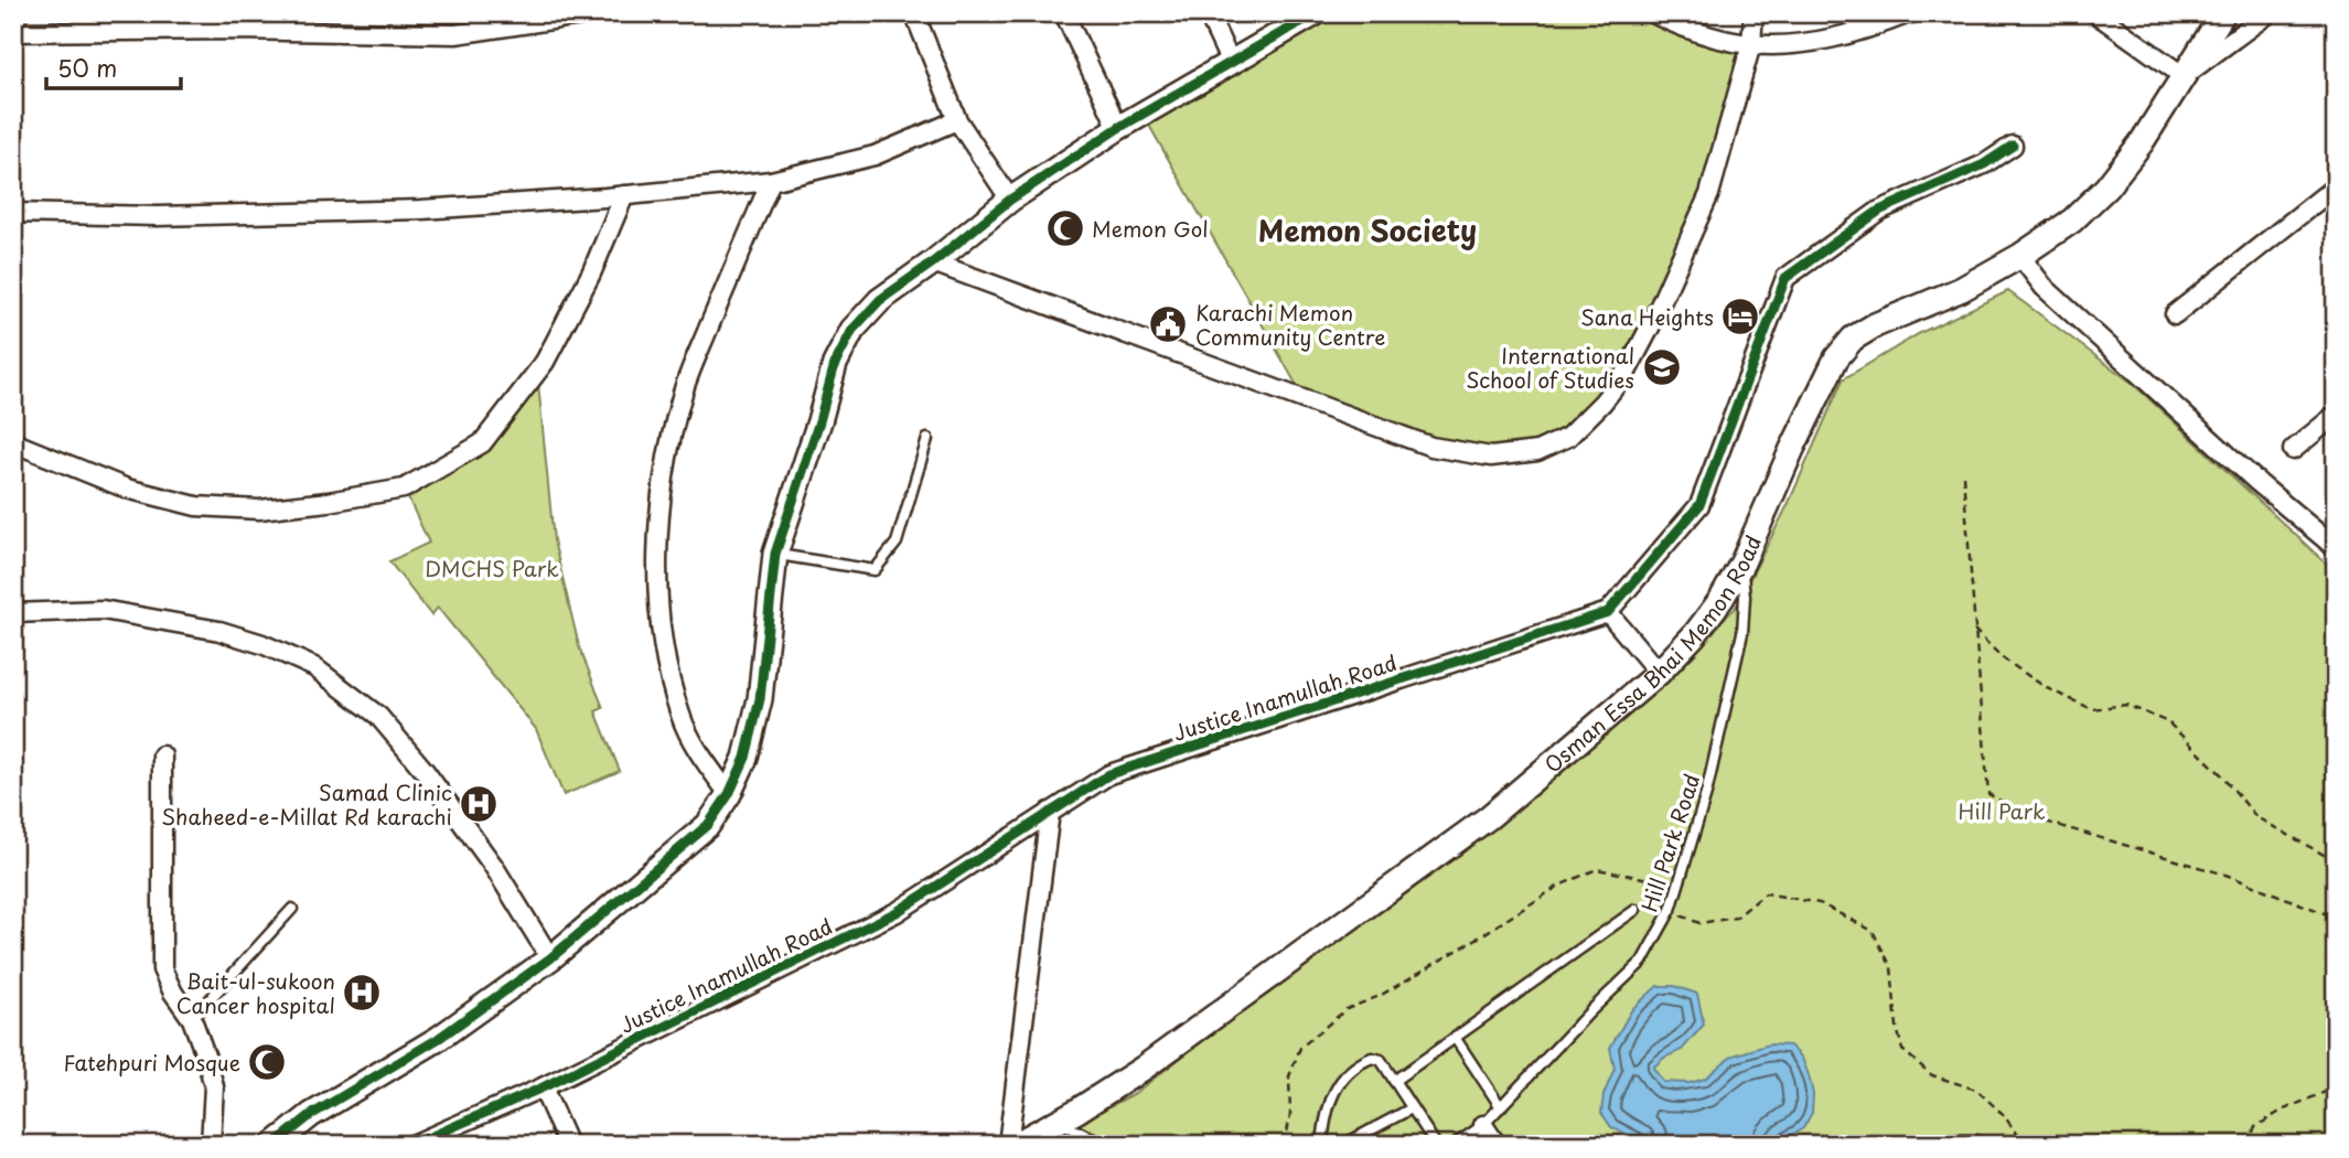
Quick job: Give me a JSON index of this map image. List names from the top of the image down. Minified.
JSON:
{"streets":{"street":["Osman Essa Bhai Memon Road","Justice Inamullah Road"],"lane":["Hill Park Road"]},"crossings":[["Osman Essa Bhai Memon Road","Hill Park Road"]],"districts":["Memon Society"],"parks":["DMCHS Park","Hill Park"],"places":{"mosque":["Memon Gol","Fatehpuri Mosque"],"hotel":["Sana Heights"],"public building":["Karachi Memon Community Centre"],"school or university":["International School of Studies"],"hospital":["Samad Clinic Shaheed-e-Millat Rd karachi","Bait-ul-sukoon Cancer hospital"]},"scale_bar":"50 m"}
